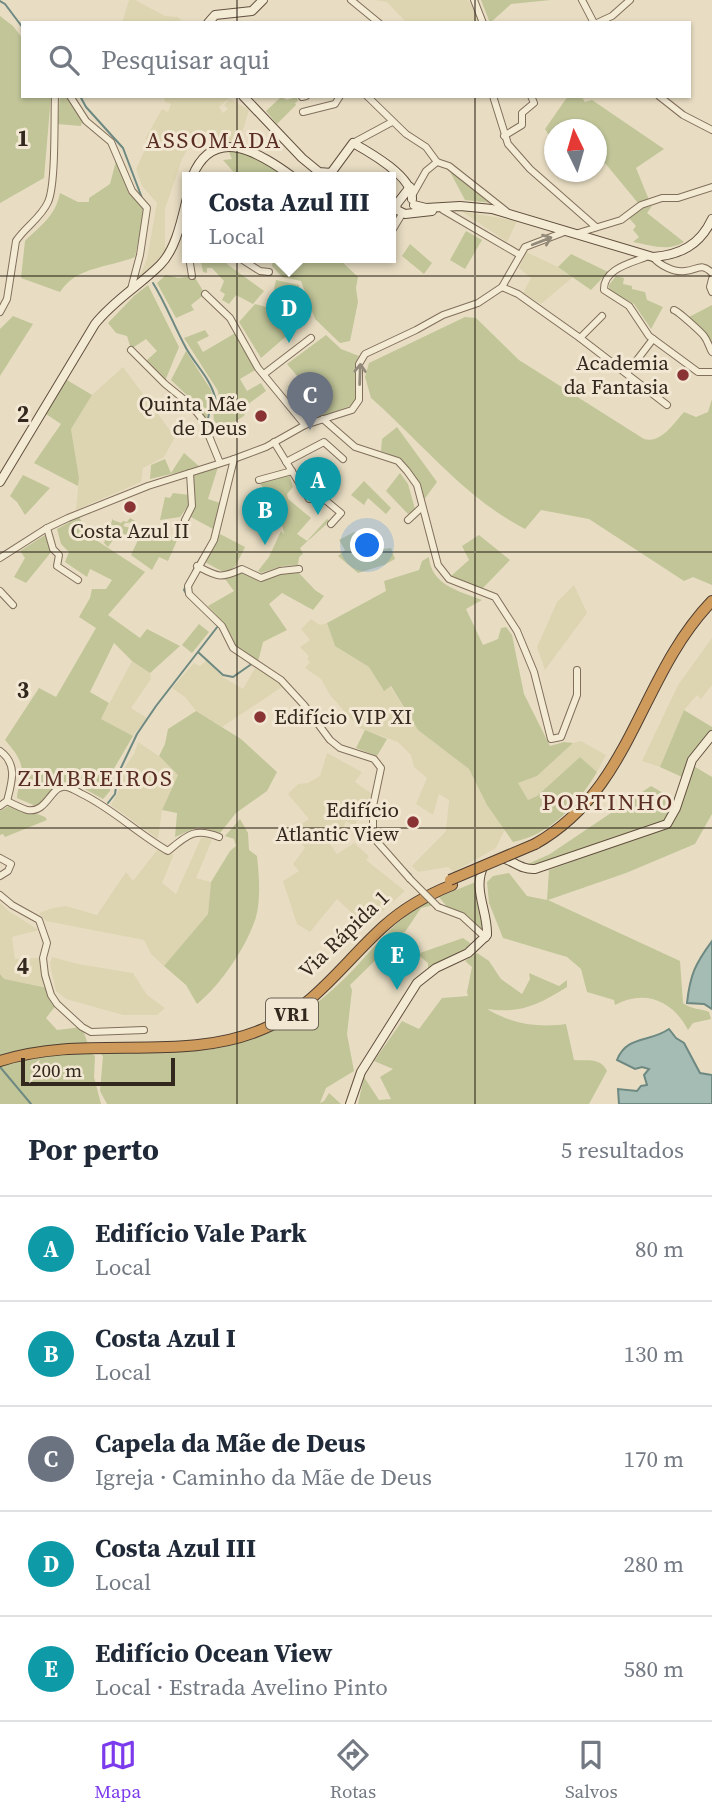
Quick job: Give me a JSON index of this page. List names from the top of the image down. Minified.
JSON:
{"streets":{"highway":["Via Rápida 1","VR1"]},"districts":["ASSOMADA","ZIMBREIROS","PORTINHO"],"places":["Academia da Fantasia","Quinta Mãe de Deus","Costa Azul II","Edifício VIP XI","Edifício Atlantic View"],"scale_bar":"200 m","north":"top","page":{"search":"Pesquisar aqui","popup":["Costa Azul III","Local"],"pins":["D","C","A","B","E"],"scale":"200 m","heading":["Por perto","5 resultados"],"list":[{"mark":"A","name":"Edifício Vale Park","note":"Local","value":"80 m"},{"mark":"B","name":"Costa Azul I","note":"Local","value":"130 m"},{"mark":"C","name":"Capela da Mãe de Deus","note":"Igreja · Caminho da Mãe de Deus","value":"170 m"},{"mark":"D","name":"Costa Azul III","note":"Local","value":"280 m"},{"mark":"E","name":"Edifício Ocean View","note":"Local · Estrada Avelino Pinto","value":"580 m"}],"nav":["Mapa","Rotas","Salvos"]},"grid":{"rows":["1","2","3","4"]}}
